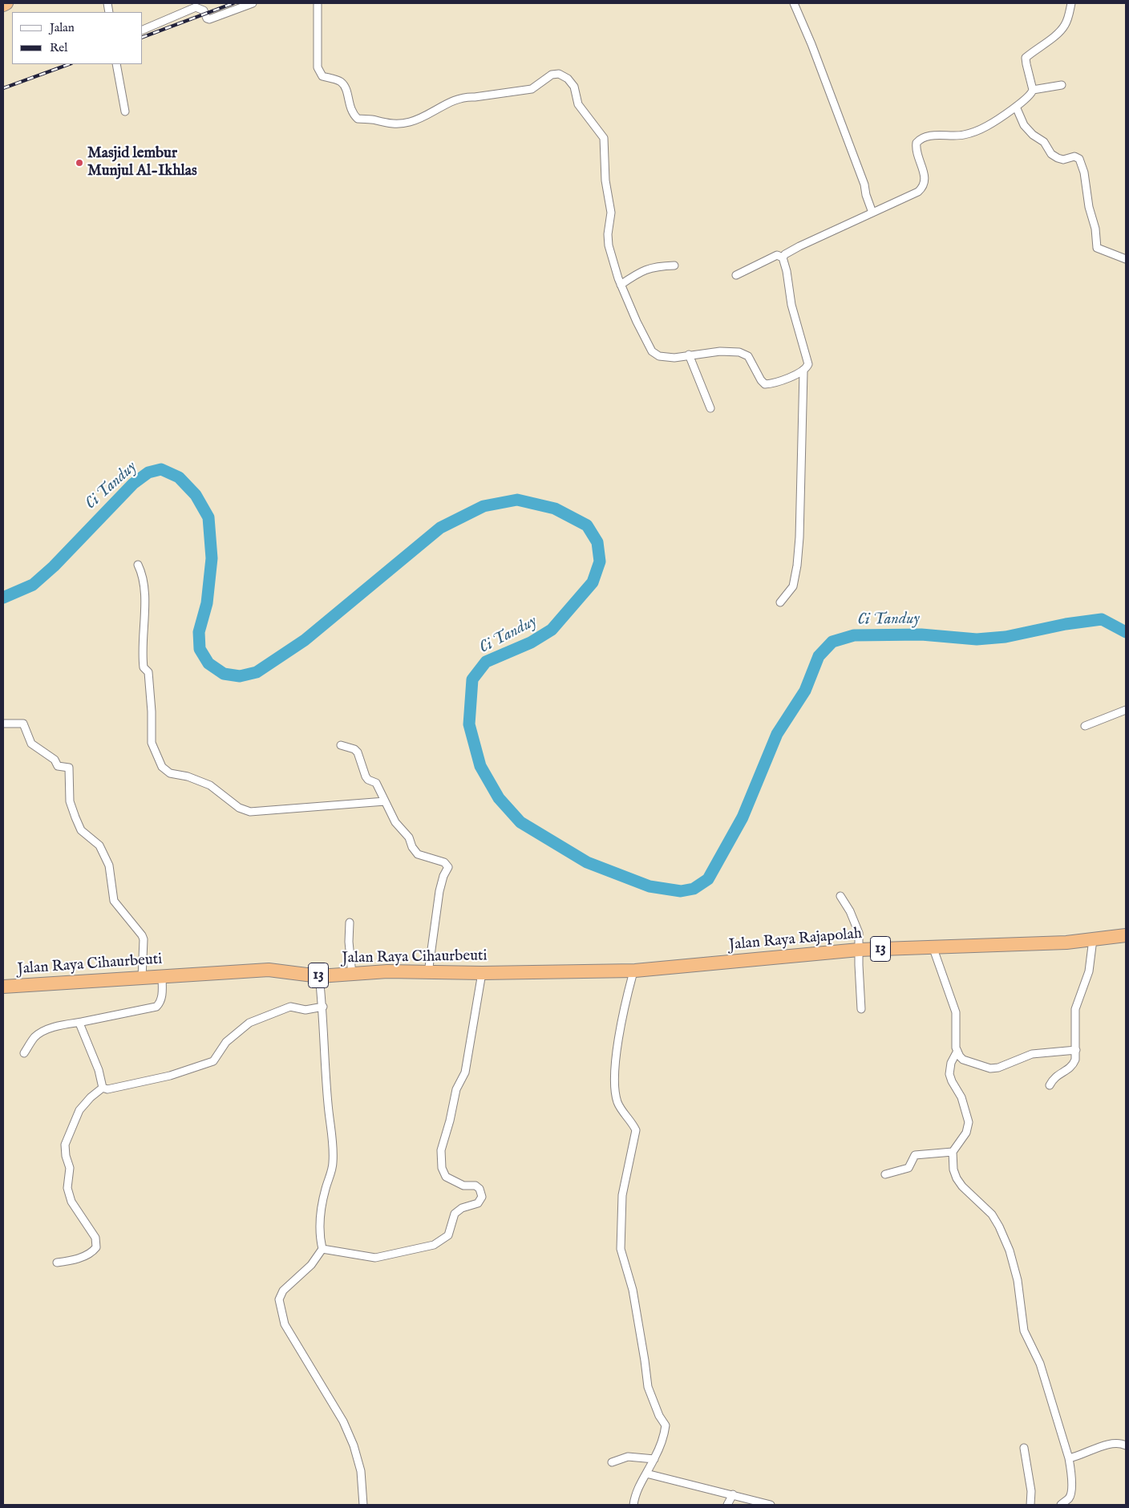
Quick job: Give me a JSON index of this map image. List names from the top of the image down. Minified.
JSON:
{"streets":{"highway":["Jalan Raya Rajapolah","13","Jalan Raya Cihaurbeuti"]},"crossings":[["Jalan Raya Rajapolah","Jalan Raya Cihaurbeuti"]],"water":["Ci Tanduy"],"places":["Masjid lembur Munjul Al-Ikhlas"],"legend":["Jalan","Rel"]}
